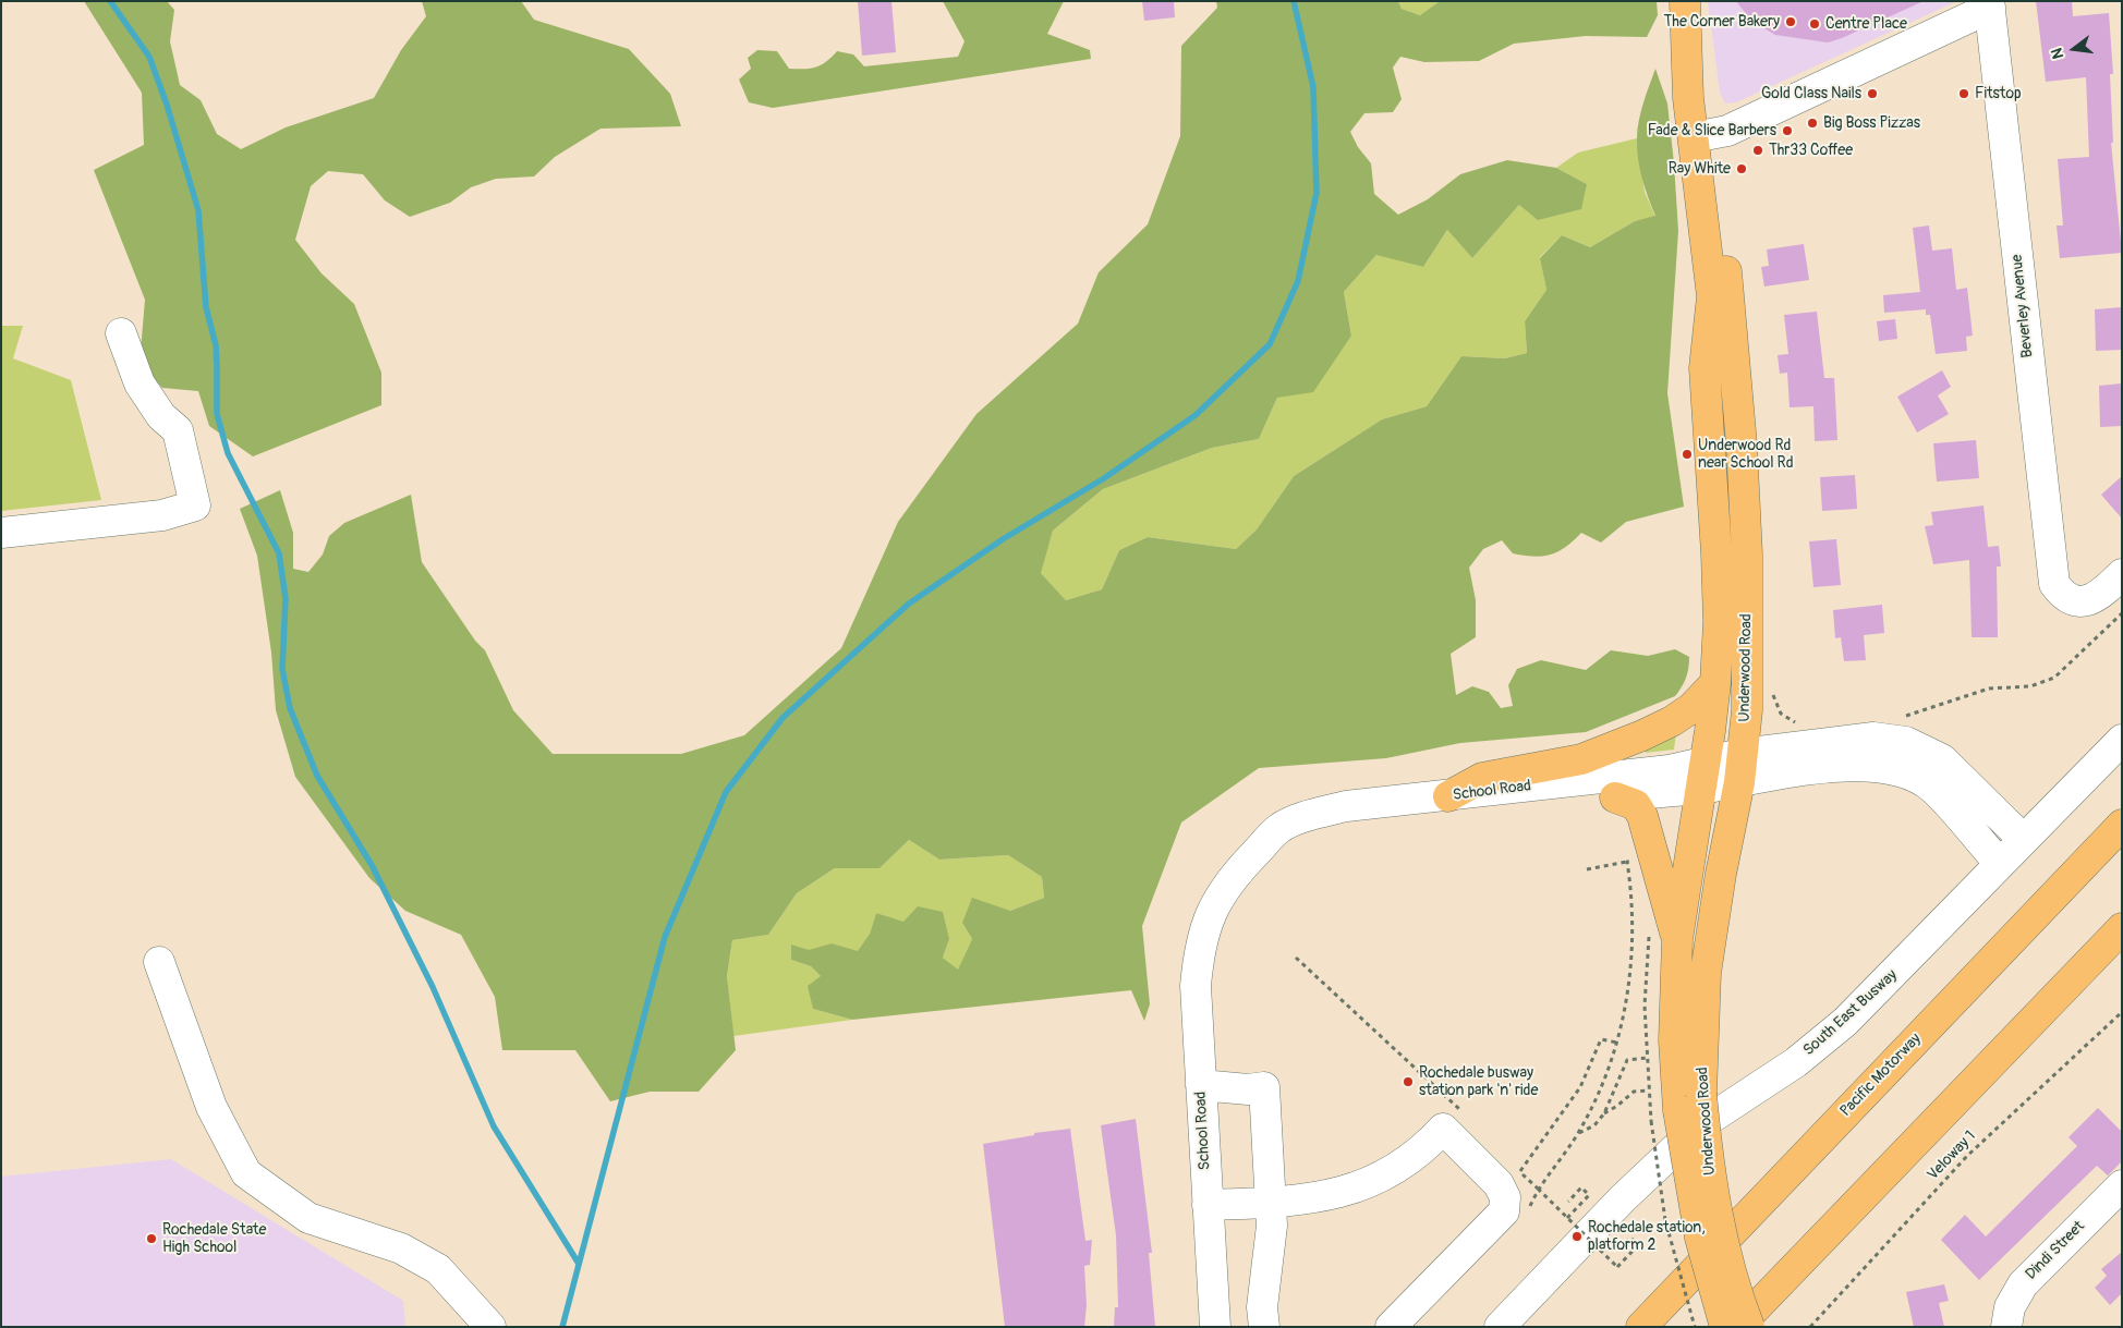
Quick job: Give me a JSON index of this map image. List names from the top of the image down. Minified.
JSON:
{"streets":{"main road":["Underwood Road","Pacific Motorway"],"street":["Beverley Avenue","School Road","South East Busway","Dindi Street"],"path":["Veloway 1"]},"crossings":[["Underwood Road","School Road"]],"places":["The Corner Bakery","Centre Place","Gold Class Nails","Fitstop","Big Boss Pizzas","Fade & Slice Barbers","Thr33 Coffee","Ray White","Underwood Rd near School Rd","Rochedale busway station park 'n' ride","Rochedale station, platform 2","Rochedale State High School"],"north":"left"}
